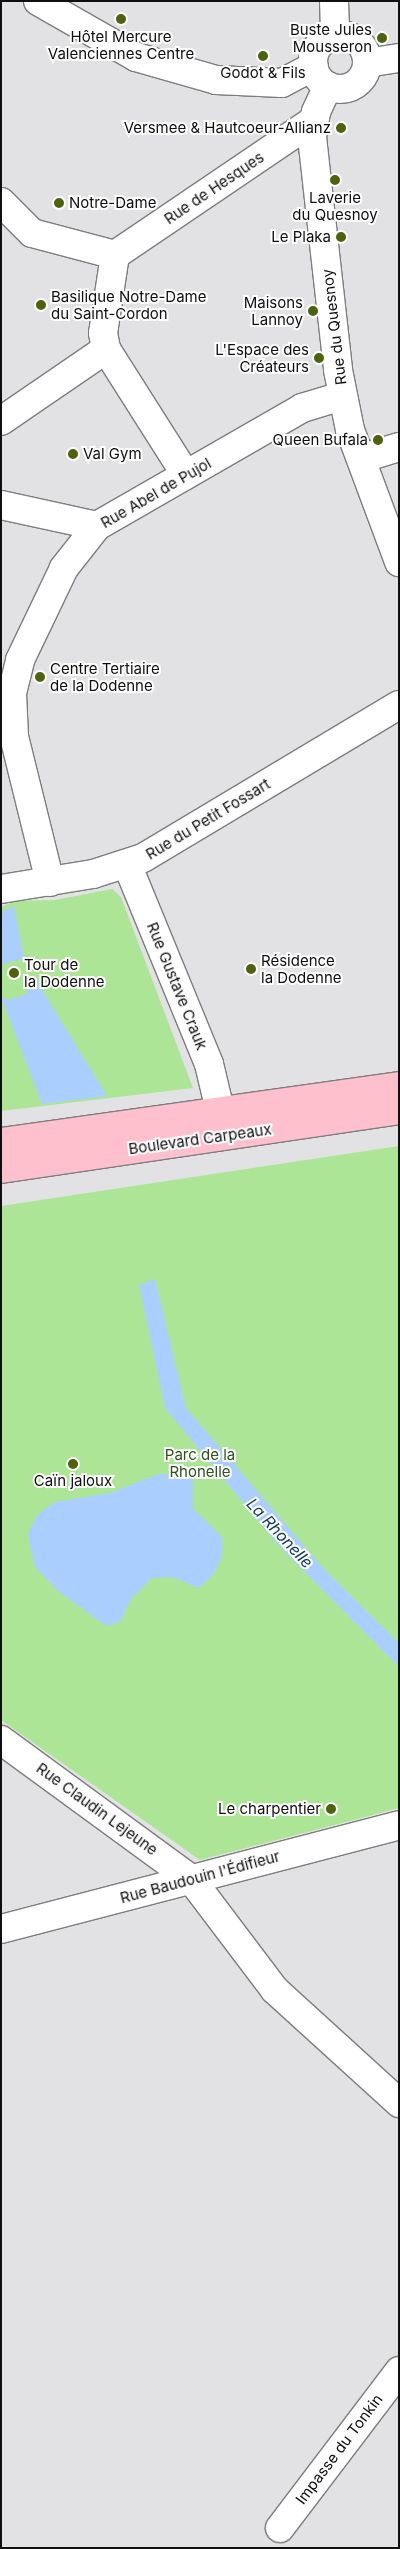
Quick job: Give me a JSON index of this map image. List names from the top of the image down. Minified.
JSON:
{"streets":{"main road":["Boulevard Carpeaux"],"street":["Rue de Hesques","Rue du Quesnoy","Rue Abel de Pujol","Rue du Petit Fossart","Rue Gustave Crauk","Rue Claudin Lejeune","Rue Baudouin l'Édifieur","Impasse du Tonkin"]},"crossings":[["Rue de Hesques","Rue du Quesnoy"],["Rue du Quesnoy","Rue Abel de Pujol"],["Rue Abel de Pujol","Rue du Petit Fossart"],["Rue du Petit Fossart","Rue Gustave Crauk"],["Rue Gustave Crauk","Boulevard Carpeaux"],["Rue Claudin Lejeune","Rue Baudouin l'Édifieur"]],"water":["La Rhonelle"],"parks":["Parc de la Rhonelle"],"places":["Hôtel Mercure Valenciennes Centre","Buste Jules Mousseron","Godot & Fils","Versmee & Hautcoeur-Allianz","Laverie du Quesnoy","Notre-Dame","Le Plaka","Basilique Notre-Dame du Saint-Cordon","Maisons Lannoy","L'Espace des Créateurs","Queen Bufala","Val Gym","Centre Tertiaire de la Dodenne","Résidence la Dodenne","Tour de la Dodenne","Caïn jaloux","Le charpentier"]}
